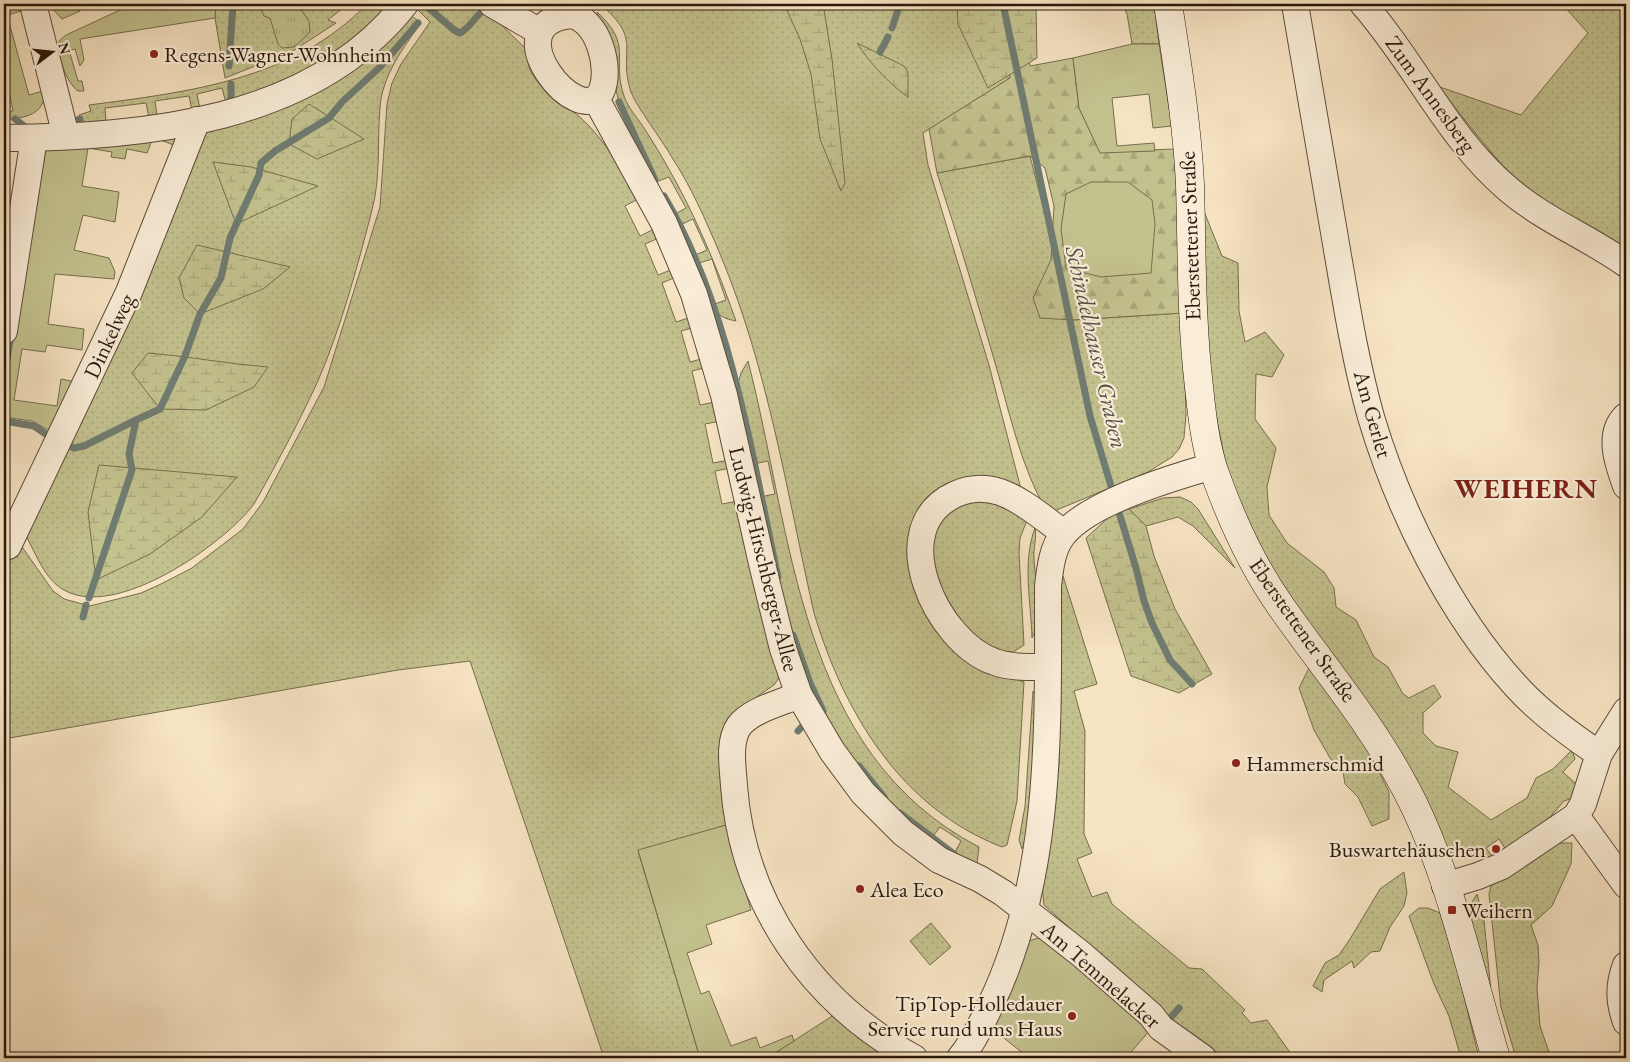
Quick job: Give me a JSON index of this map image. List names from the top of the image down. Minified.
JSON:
{"streets":{"main road":["Eberstettener Straße"],"street":["Zum Annesberg","Dinkelweg","Am Gerlet","Ludwig-Hirschberger-Allee","Am Temmelacker"]},"crossings":[["Ludwig-Hirschberger-Allee","Am Temmelacker"]],"districts":["WEIHERN"],"water":["Schindelhauser Graben"],"places":{"other":["Regens-Wagner-Wohnheim","Hammerschmid","Buswartehäuschen","Alea Eco","TipTop-Holledauer Service rund ums Haus"],"transit":["Weihern"]},"north":"right"}
